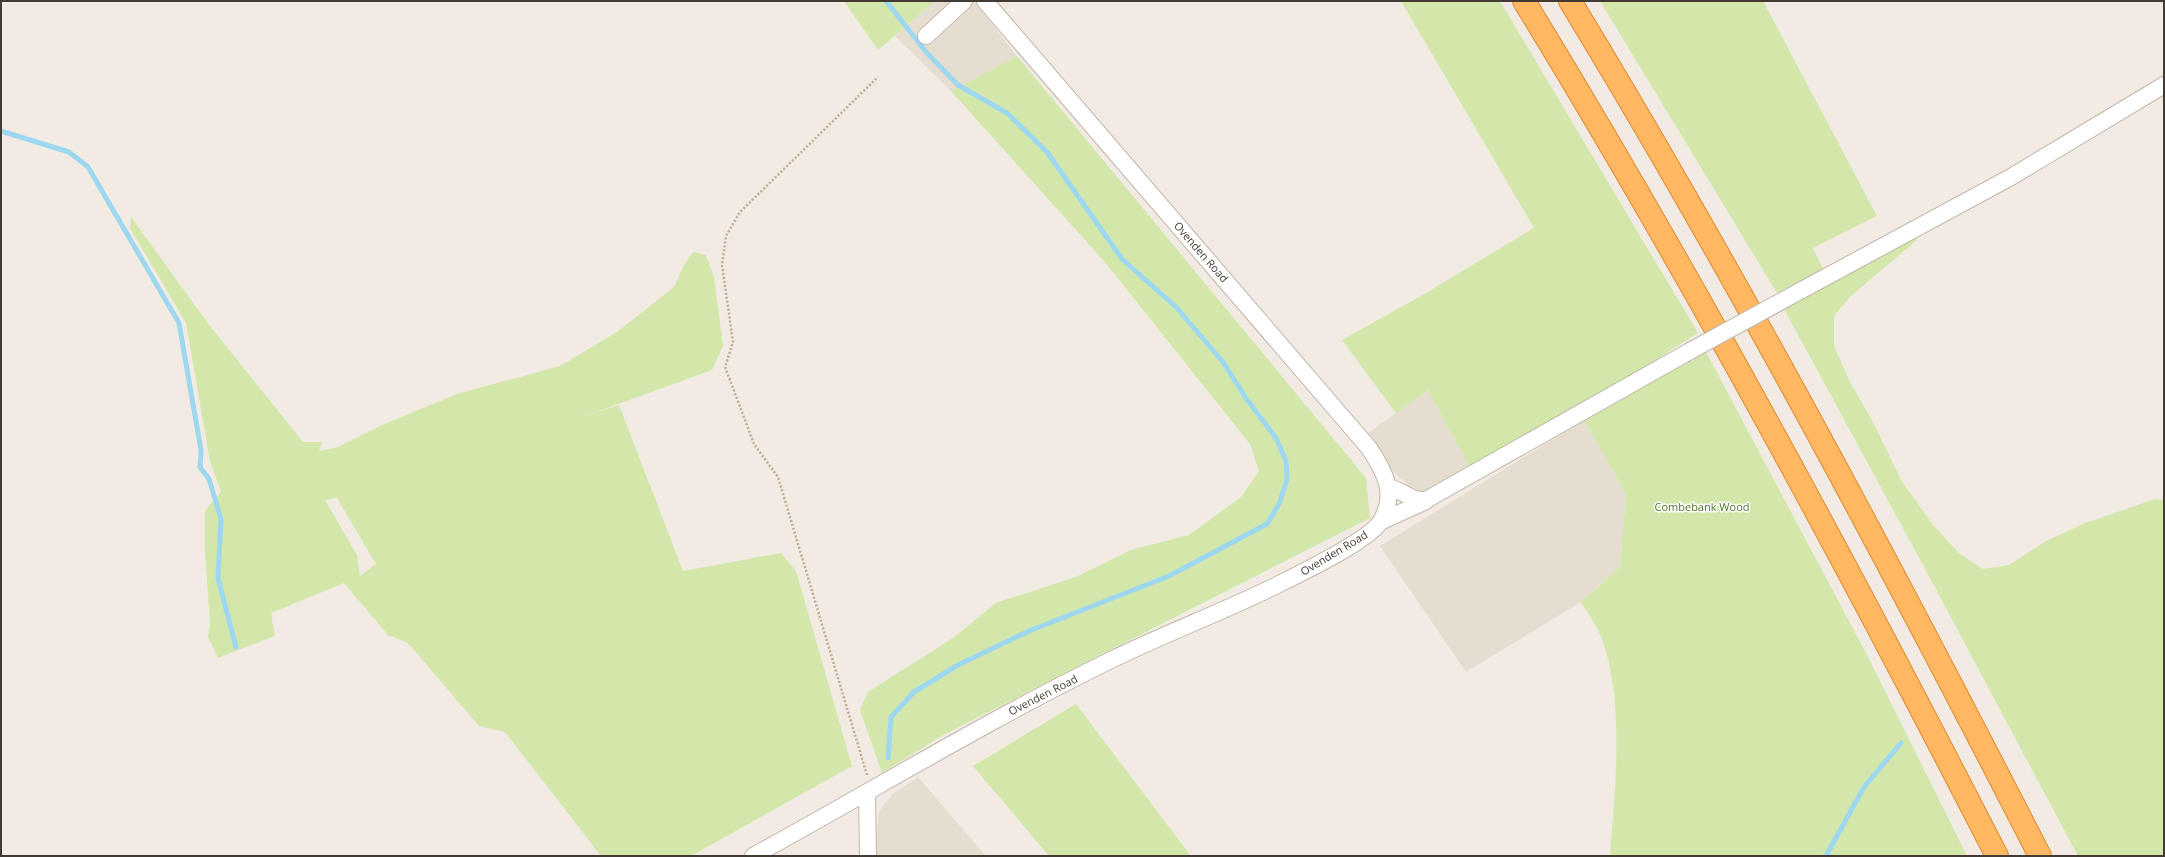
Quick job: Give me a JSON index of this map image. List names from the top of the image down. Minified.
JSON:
{"streets":{"street":["Ovenden Road"]},"parks":["Combebank Wood"]}
